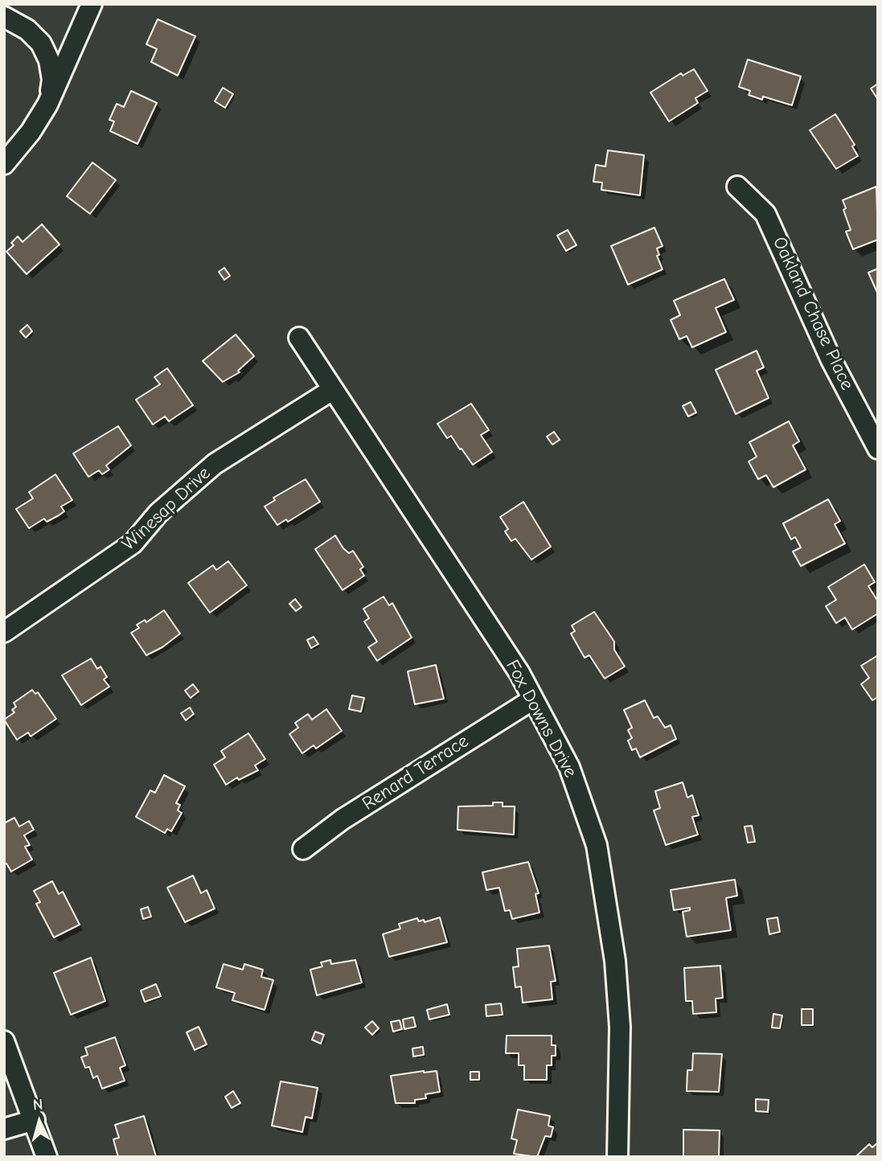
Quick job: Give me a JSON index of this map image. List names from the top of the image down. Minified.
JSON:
{"streets":{"street":["Oakland Chase Place","Winesap Drive","Fox Downs Drive","Renard Terrace"]},"crossings":[["Winesap Drive","Fox Downs Drive"],["Fox Downs Drive","Renard Terrace"]],"north":"top"}
